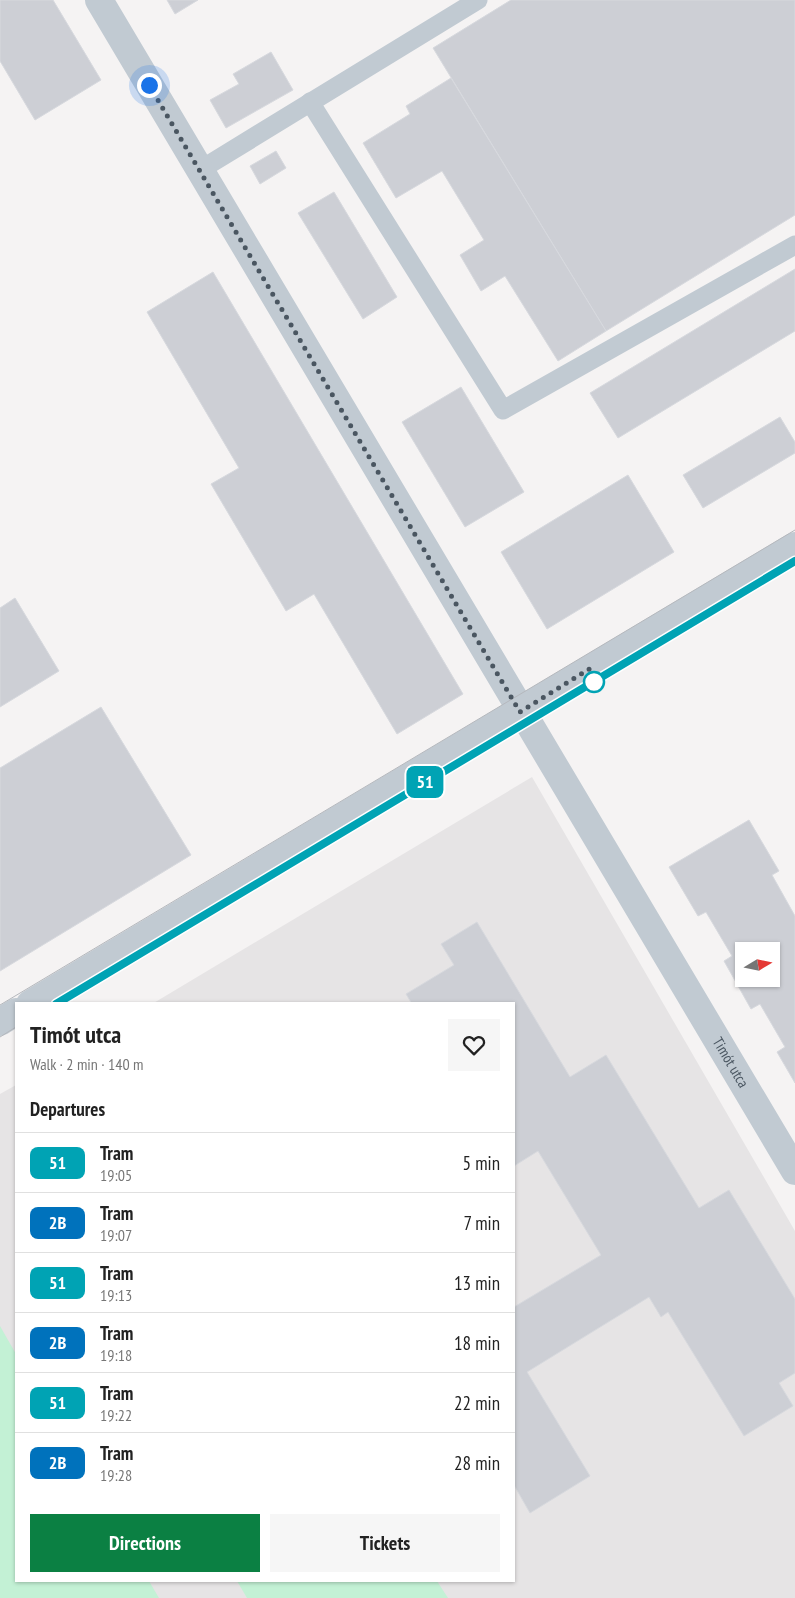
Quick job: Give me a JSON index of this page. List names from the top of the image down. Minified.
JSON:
{"streets":{"street":["Timót utca"]},"lines":["tram line 51"],"north":"right","page":{"on_map":"51","heading":[["Timót utca","Walk · 2 min · 140 m"],"Departures"],"list":[{"mark":"51","name":"Tram","note":"19:05","value":"5 min"},{"mark":"2B","name":"Tram","note":"19:07","value":"7 min"},{"mark":"51","name":"Tram","note":"19:13","value":"13 min"},{"mark":"2B","name":"Tram","note":"19:18","value":"18 min"},{"mark":"51","name":"Tram","note":"19:22","value":"22 min"},{"mark":"2B","name":"Tram","note":"19:28","value":"28 min"}],"buttons":["Directions","Tickets"]}}
